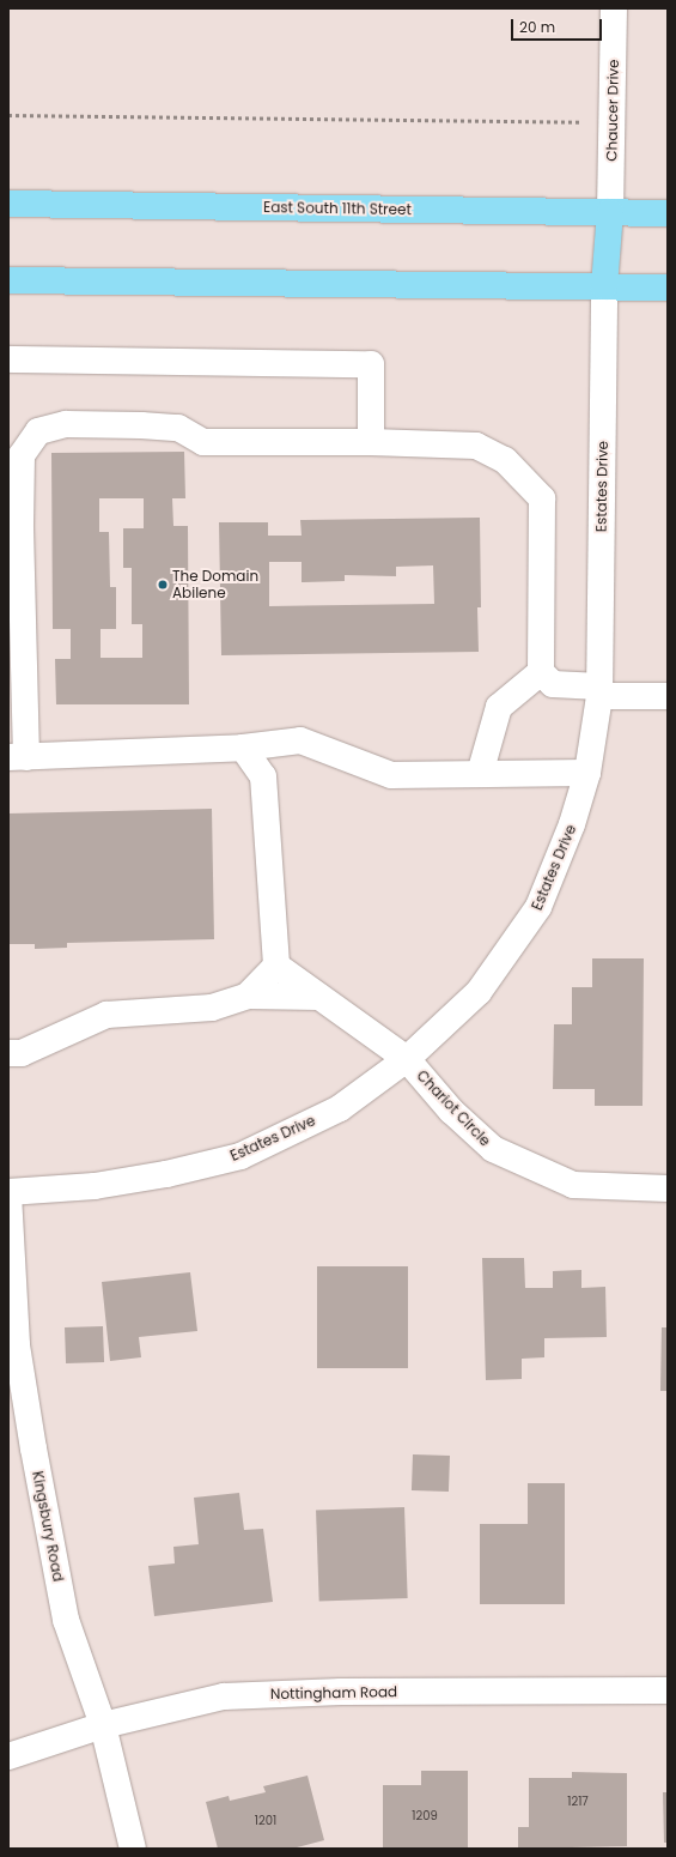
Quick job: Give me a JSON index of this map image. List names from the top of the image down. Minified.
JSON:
{"streets":{"main road":["East South 11th Street"],"street":["Chaucer Drive","Estates Drive","Chariot Circle","Kingsbury Road","Nottingham Road"]},"crossings":[["Chaucer Drive","East South 11th Street"],["Estates Drive","Chariot Circle"],["Estates Drive","Kingsbury Road"],["Kingsbury Road","Nottingham Road"]],"places":["The Domain Abilene"],"house_numbers":["1217","1209","1201"],"scale_bar":"20 m"}
